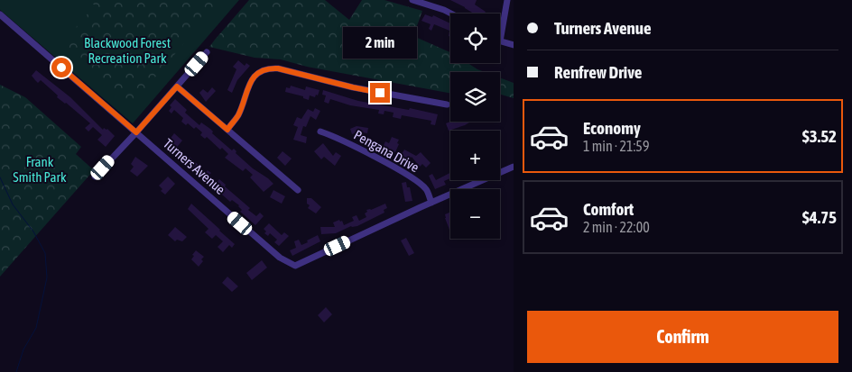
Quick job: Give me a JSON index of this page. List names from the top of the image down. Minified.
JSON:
{"streets":{"street":["Pengana Drive","Turners Avenue"]},"crossings":[["Pengana Drive","Turners Avenue"]],"parks":["Blackwood Forest Recreation Park","Frank Smith Park"],"page":{"banner":["Turners Avenue","Renfrew Drive"],"map_buttons":["+","−"],"bubble":"2 min","list":[{"name":"Economy","note":"1 min · 21:59","value":"$3.52"},{"name":"Comfort","note":"2 min · 22:00","value":"$4.75"}],"buttons":"Confirm"}}
